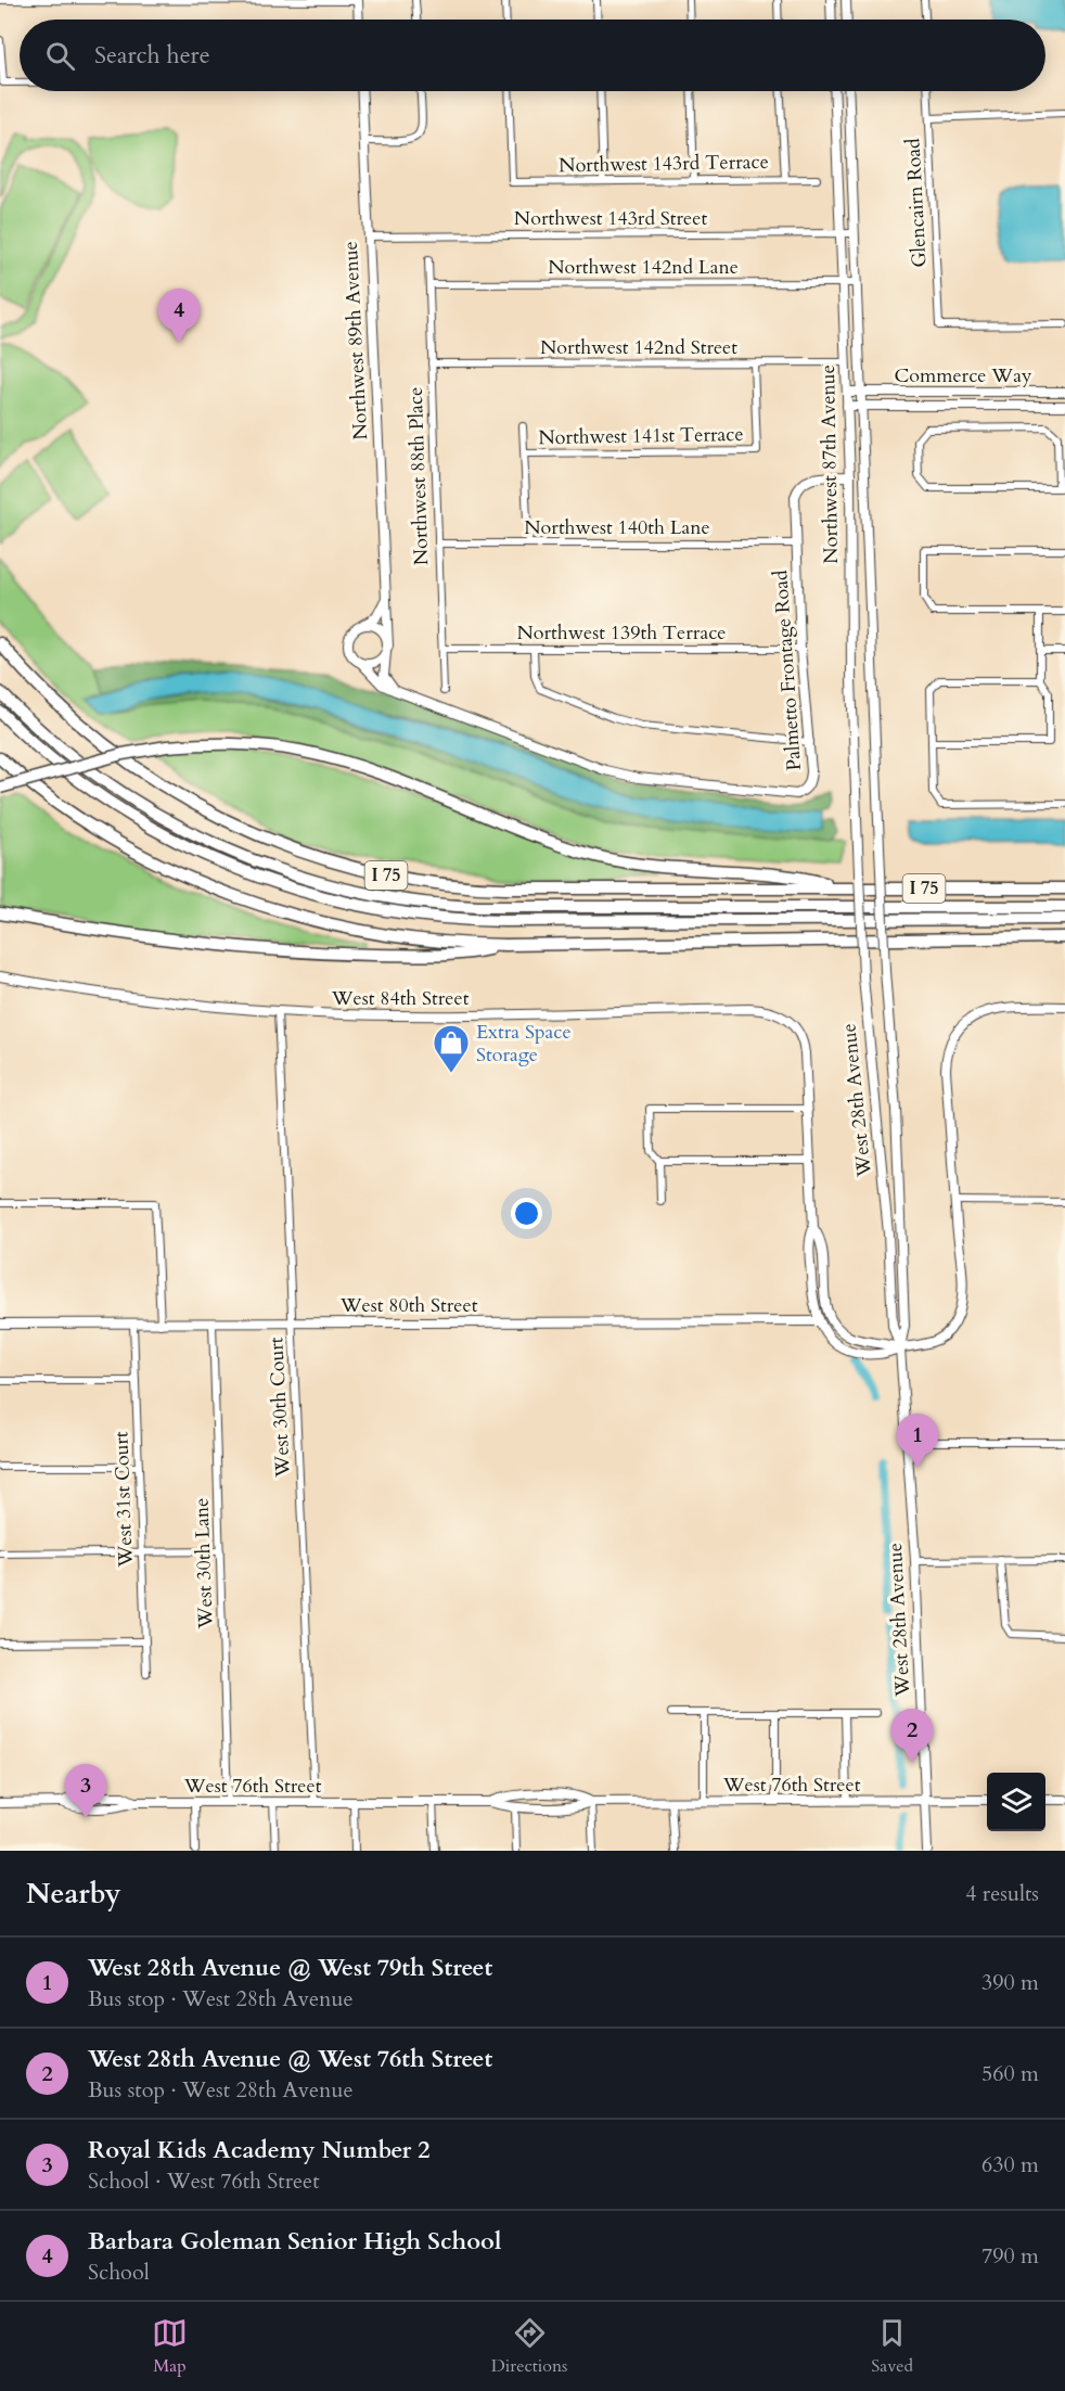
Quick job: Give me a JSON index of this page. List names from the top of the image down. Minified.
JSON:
{"streets":{"highway":["I 75"],"main road":["Northwest 87th Avenue","West 28th Avenue"],"street":["Northwest 143rd Terrace","Glencairn Road","Northwest 143rd Street","Northwest 142nd Lane","Northwest 89th Avenue","Northwest 142nd Street","Commerce Way","Northwest 141st Terrace","Northwest 88th Place","Northwest 140th Lane","Northwest 139th Terrace","Palmetto Frontage Road","West 84th Street","West 80th Street","West 30th Court","West 31st Court","West 30th Lane","West 76th Street"]},"crossings":[["Northwest 143rd Street","Northwest 89th Avenue"],["Northwest 143rd Street","Northwest 87th Avenue"],["Northwest 142nd Lane","Northwest 87th Avenue"],["Northwest 142nd Lane","Northwest 88th Place"],["Northwest 89th Avenue","Palmetto Frontage Road"],["Northwest 142nd Street","Northwest 141st Terrace"],["Northwest 142nd Street","Northwest 87th Avenue"],["Northwest 142nd Street","Northwest 88th Place"],["Commerce Way","Northwest 87th Avenue"],["Northwest 87th Avenue","Palmetto Frontage Road"],["Northwest 87th Avenue","West 28th Avenue"],["Northwest 88th Place","Northwest 140th Lane"],["Northwest 88th Place","Northwest 139th Terrace"],["Northwest 140th Lane","Palmetto Frontage Road"],["Northwest 139th Terrace","Palmetto Frontage Road"],["West 84th Street","West 30th Court"],["West 28th Avenue","West 76th Street"],["West 80th Street","West 30th Court"],["West 80th Street","West 31st Court"],["West 80th Street","West 30th Lane"],["West 30th Court","West 76th Street"],["West 30th Lane","West 76th Street"]],"places":{"shop":["Extra Space Storage"]},"page":{"search":"Search here","pins":["4","1","2","3"],"heading":["Nearby","4 results"],"list":[{"mark":"1","name":"West 28th Avenue @ West 79th Street","note":"Bus stop · West 28th Avenue","value":"390 m"},{"mark":"2","name":"West 28th Avenue @ West 76th Street","note":"Bus stop · West 28th Avenue","value":"560 m"},{"mark":"3","name":"Royal Kids Academy Number 2","note":"School · West 76th Street","value":"630 m"},{"mark":"4","name":"Barbara Goleman Senior High School","note":"School","value":"790 m"}],"nav":["Map","Directions","Saved"]}}
